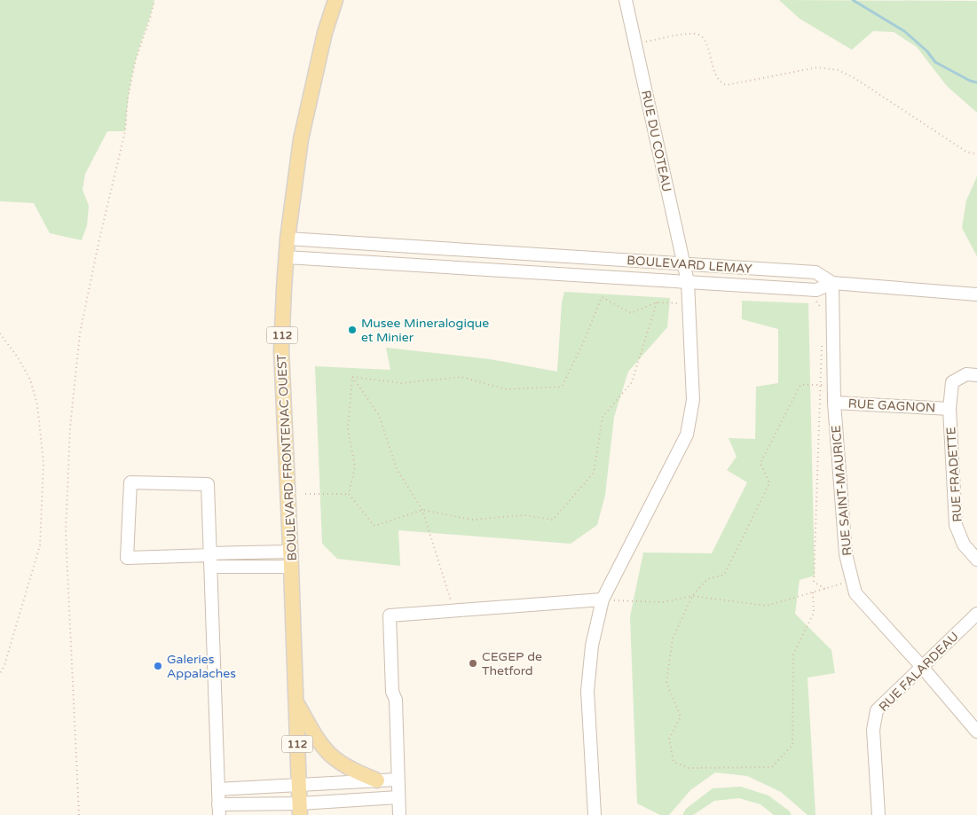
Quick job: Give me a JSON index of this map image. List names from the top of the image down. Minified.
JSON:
{"streets":{"main road":["112","BOULEVARD FRONTENAC OUEST"],"street":["RUE DU COTEAU","BOULEVARD LEMAY","RUE GAGNON","RUE FRADETTE","RUE SAINT-MAURICE","RUE FALARDEAU"]},"crossings":[["RUE DU COTEAU","BOULEVARD LEMAY"],["BOULEVARD LEMAY","BOULEVARD FRONTENAC OUEST"],["BOULEVARD LEMAY","RUE SAINT-MAURICE"],["RUE GAGNON","RUE FRADETTE"],["RUE GAGNON","RUE SAINT-MAURICE"],["RUE SAINT-MAURICE","RUE FALARDEAU"]],"places":["Musee Mineralogique et Minier","CEGEP de Thetford","Galeries Appalaches"]}
